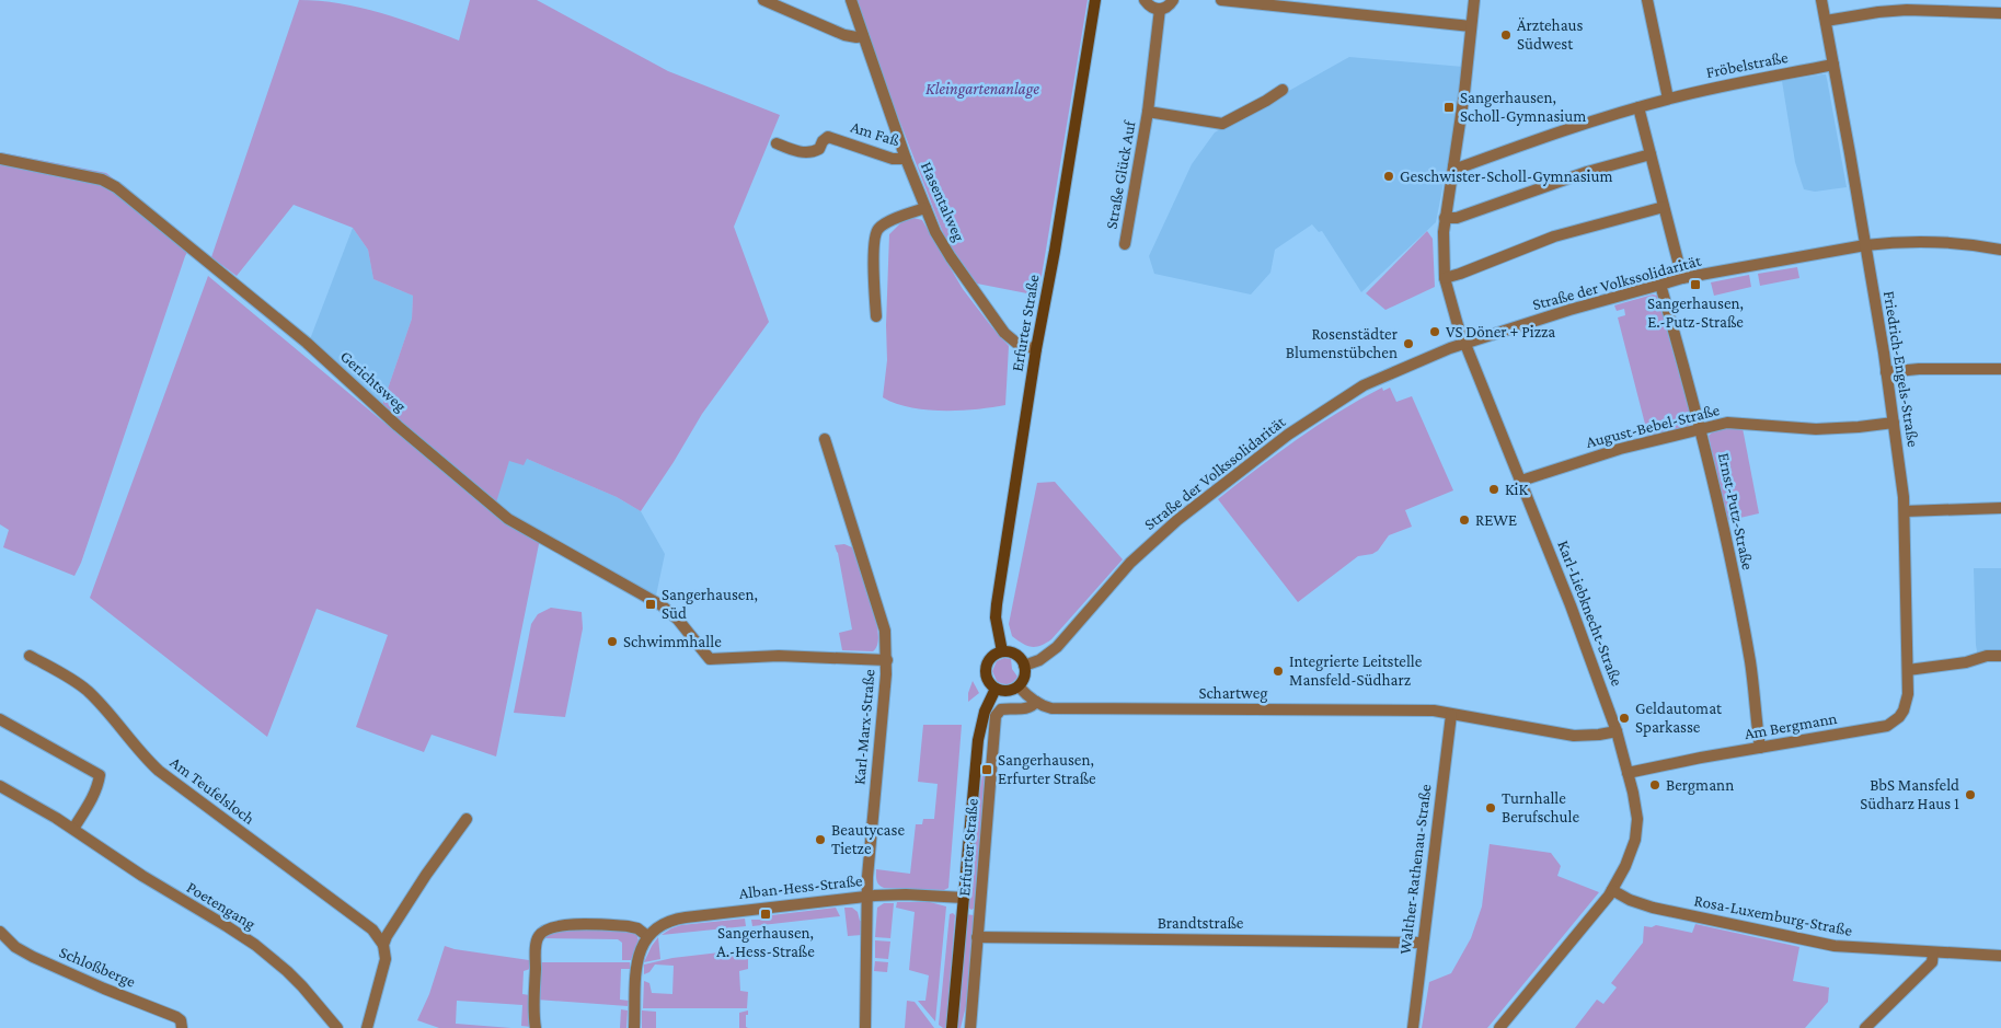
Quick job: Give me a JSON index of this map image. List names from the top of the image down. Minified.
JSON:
{"streets":{"main road":["Erfurter Straße"],"street":["Fröbelstraße","Am Faß","Straße Glück Auf","Hasentalweg","Straße der Volkssolidarität","Friedrich-Engels-Straße","Gerichtsweg","August-Bebel-Straße","Ernst-Putz-Straße","Karl-Liebknecht-Straße","Schartweg","Am Bergmann","Karl-Marx-Straße","Am Teufelsloch","Walther-Rathenau-Straße","Alban-Hess-Straße","Poetengang","Rosa-Luxemburg-Straße","Brandtstraße","Schloßberge"]},"crossings":[["Fröbelstraße","Friedrich-Engels-Straße"],["Fröbelstraße","Karl-Liebknecht-Straße"],["Am Faß","Hasentalweg"],["Hasentalweg","Erfurter Straße"],["Straße der Volkssolidarität","Erfurter Straße"],["Straße der Volkssolidarität","Friedrich-Engels-Straße"],["Straße der Volkssolidarität","Ernst-Putz-Straße"],["Straße der Volkssolidarität","Karl-Liebknecht-Straße"],["Straße der Volkssolidarität","Schartweg"],["Erfurter Straße","Schartweg"],["Erfurter Straße","Alban-Hess-Straße"],["Erfurter Straße","Brandtstraße"],["Friedrich-Engels-Straße","August-Bebel-Straße"],["Friedrich-Engels-Straße","Am Bergmann"],["Gerichtsweg","Karl-Marx-Straße"],["August-Bebel-Straße","Ernst-Putz-Straße"],["August-Bebel-Straße","Karl-Liebknecht-Straße"],["Ernst-Putz-Straße","Am Bergmann"],["Karl-Liebknecht-Straße","Schartweg"],["Karl-Liebknecht-Straße","Am Bergmann"],["Karl-Liebknecht-Straße","Rosa-Luxemburg-Straße"],["Schartweg","Walther-Rathenau-Straße"],["Karl-Marx-Straße","Alban-Hess-Straße"],["Walther-Rathenau-Straße","Brandtstraße"]],"parks":["Kleingartenanlage"],"places":{"other":["Ärztehaus Südwest","Geschwister-Scholl-Gymnasium","VS Döner + Pizza","Rosenstädter Blumenstübchen","KiK","REWE","Schwimmhalle","Integrierte Leitstelle Mansfeld-Südharz","Geldautomat Sparkasse","Bergmann","BbS Mansfeld Südharz Haus 1","Turnhalle Berufschule","Beautycase Tietze"],"transit":["Sangerhausen, Scholl-Gymnasium","Sangerhausen, E.-Putz-Straße","Sangerhausen, Süd","Sangerhausen, Erfurter Straße","Sangerhausen, A.-Hess-Straße"]}}
